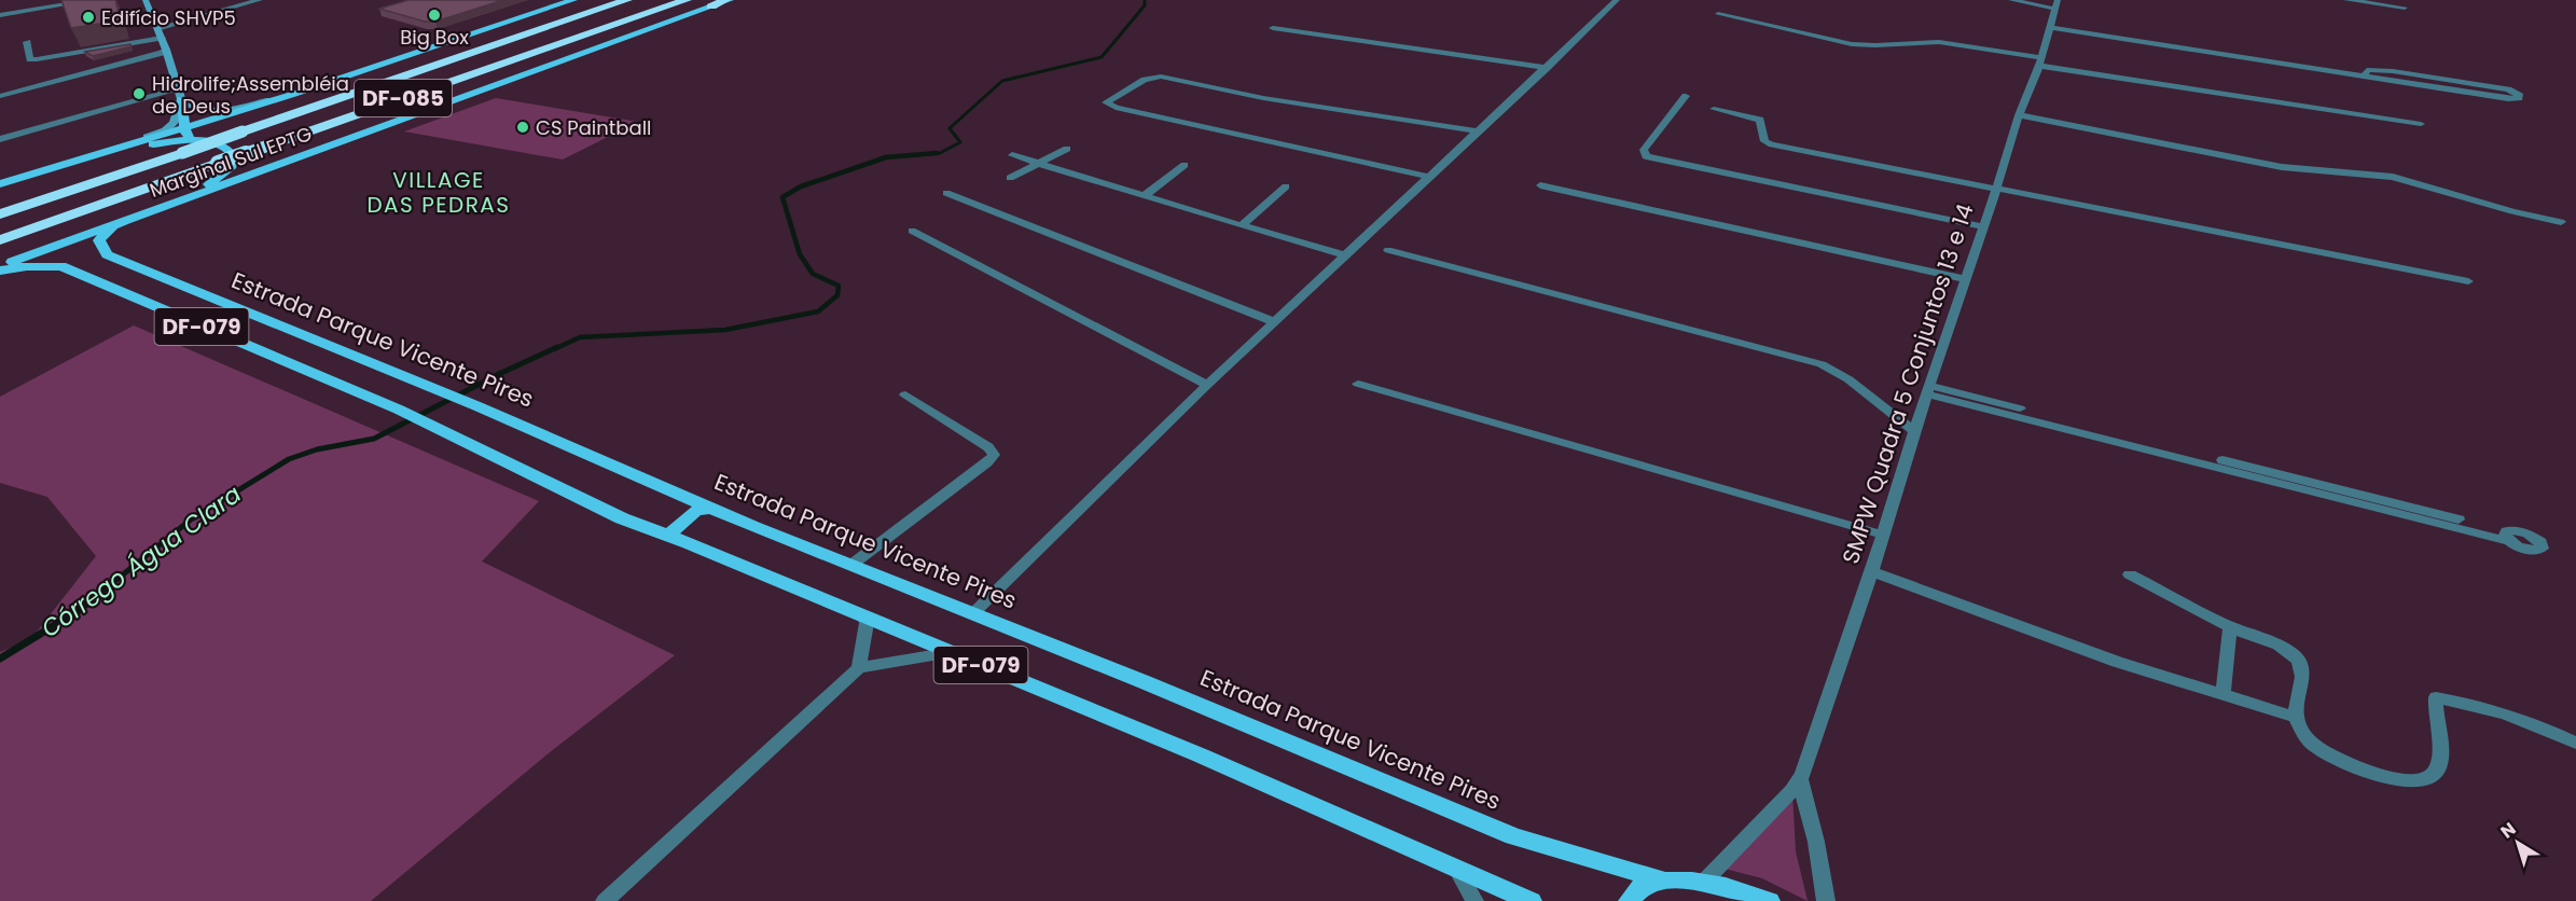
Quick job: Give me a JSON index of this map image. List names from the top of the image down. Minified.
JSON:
{"streets":{"highway":["DF-085"],"main road":["Marginal Sul EPTG","DF-079","Estrada Parque Vicente Pires"],"street":["SMPW Quadra 5 Conjuntos 13 e 14"]},"crossings":[["Marginal Sul EPTG","DF-079"],["Marginal Sul EPTG","Estrada Parque Vicente Pires"],["DF-079","Estrada Parque Vicente Pires"],["DF-079","SMPW Quadra 5 Conjuntos 13 e 14"]],"districts":["VILLAGE DAS PEDRAS"],"water":["Córrego Água Clara"],"places":["Big Box","Edifício SHVP5","Hidrolife;Assembléia de Deus","CS Paintball"],"north":"top left"}
